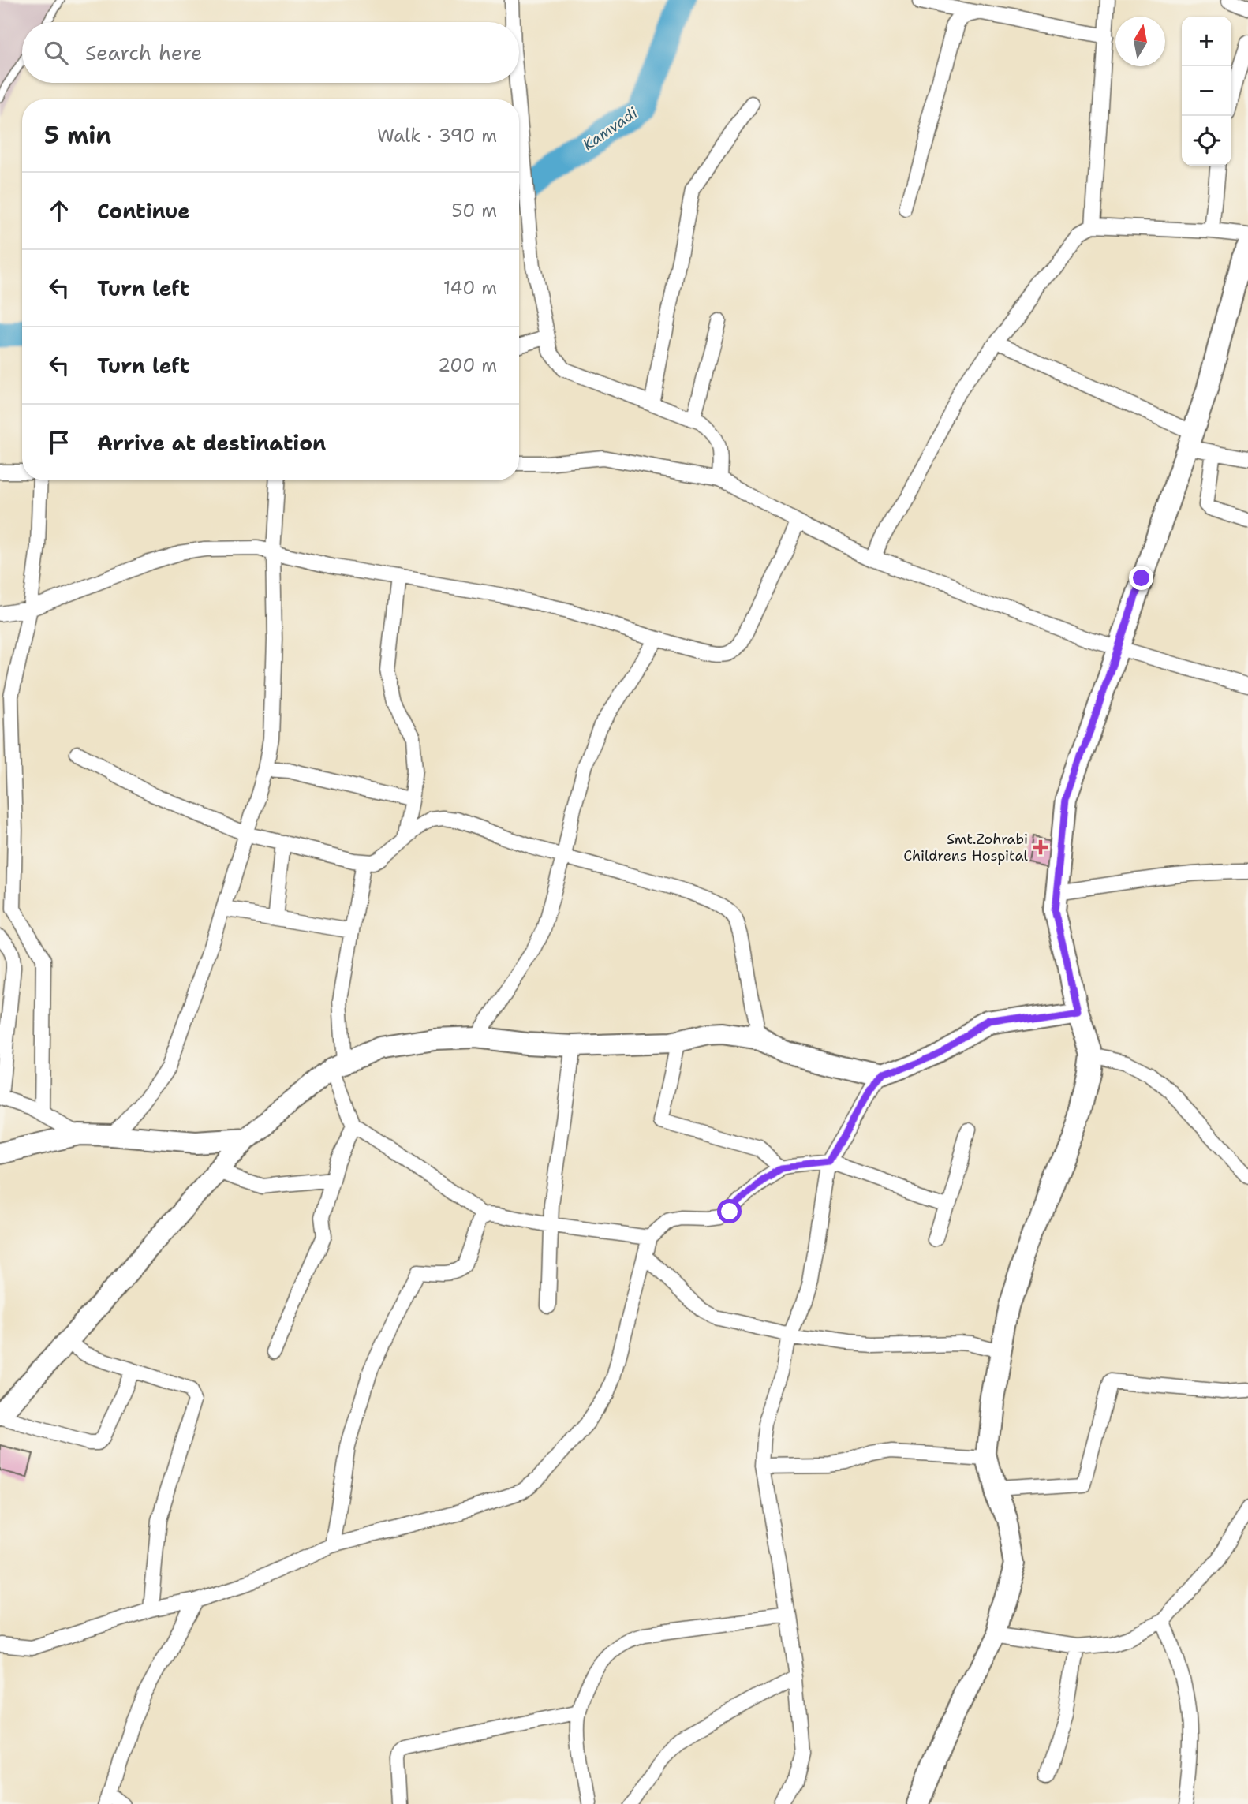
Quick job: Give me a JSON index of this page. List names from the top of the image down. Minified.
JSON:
{"water":["Kamvadi"],"places":{"health":["Smt.Zohrabi Childrens Hospital"]},"north":"top","page":{"map_buttons":["+","−"],"search":"Search here","heading":["5 min","Walk · 390 m"],"list":[["Continue","50 m"],["Turn left","140 m"],["Turn left","200 m"],"Arrive at destination"]}}
